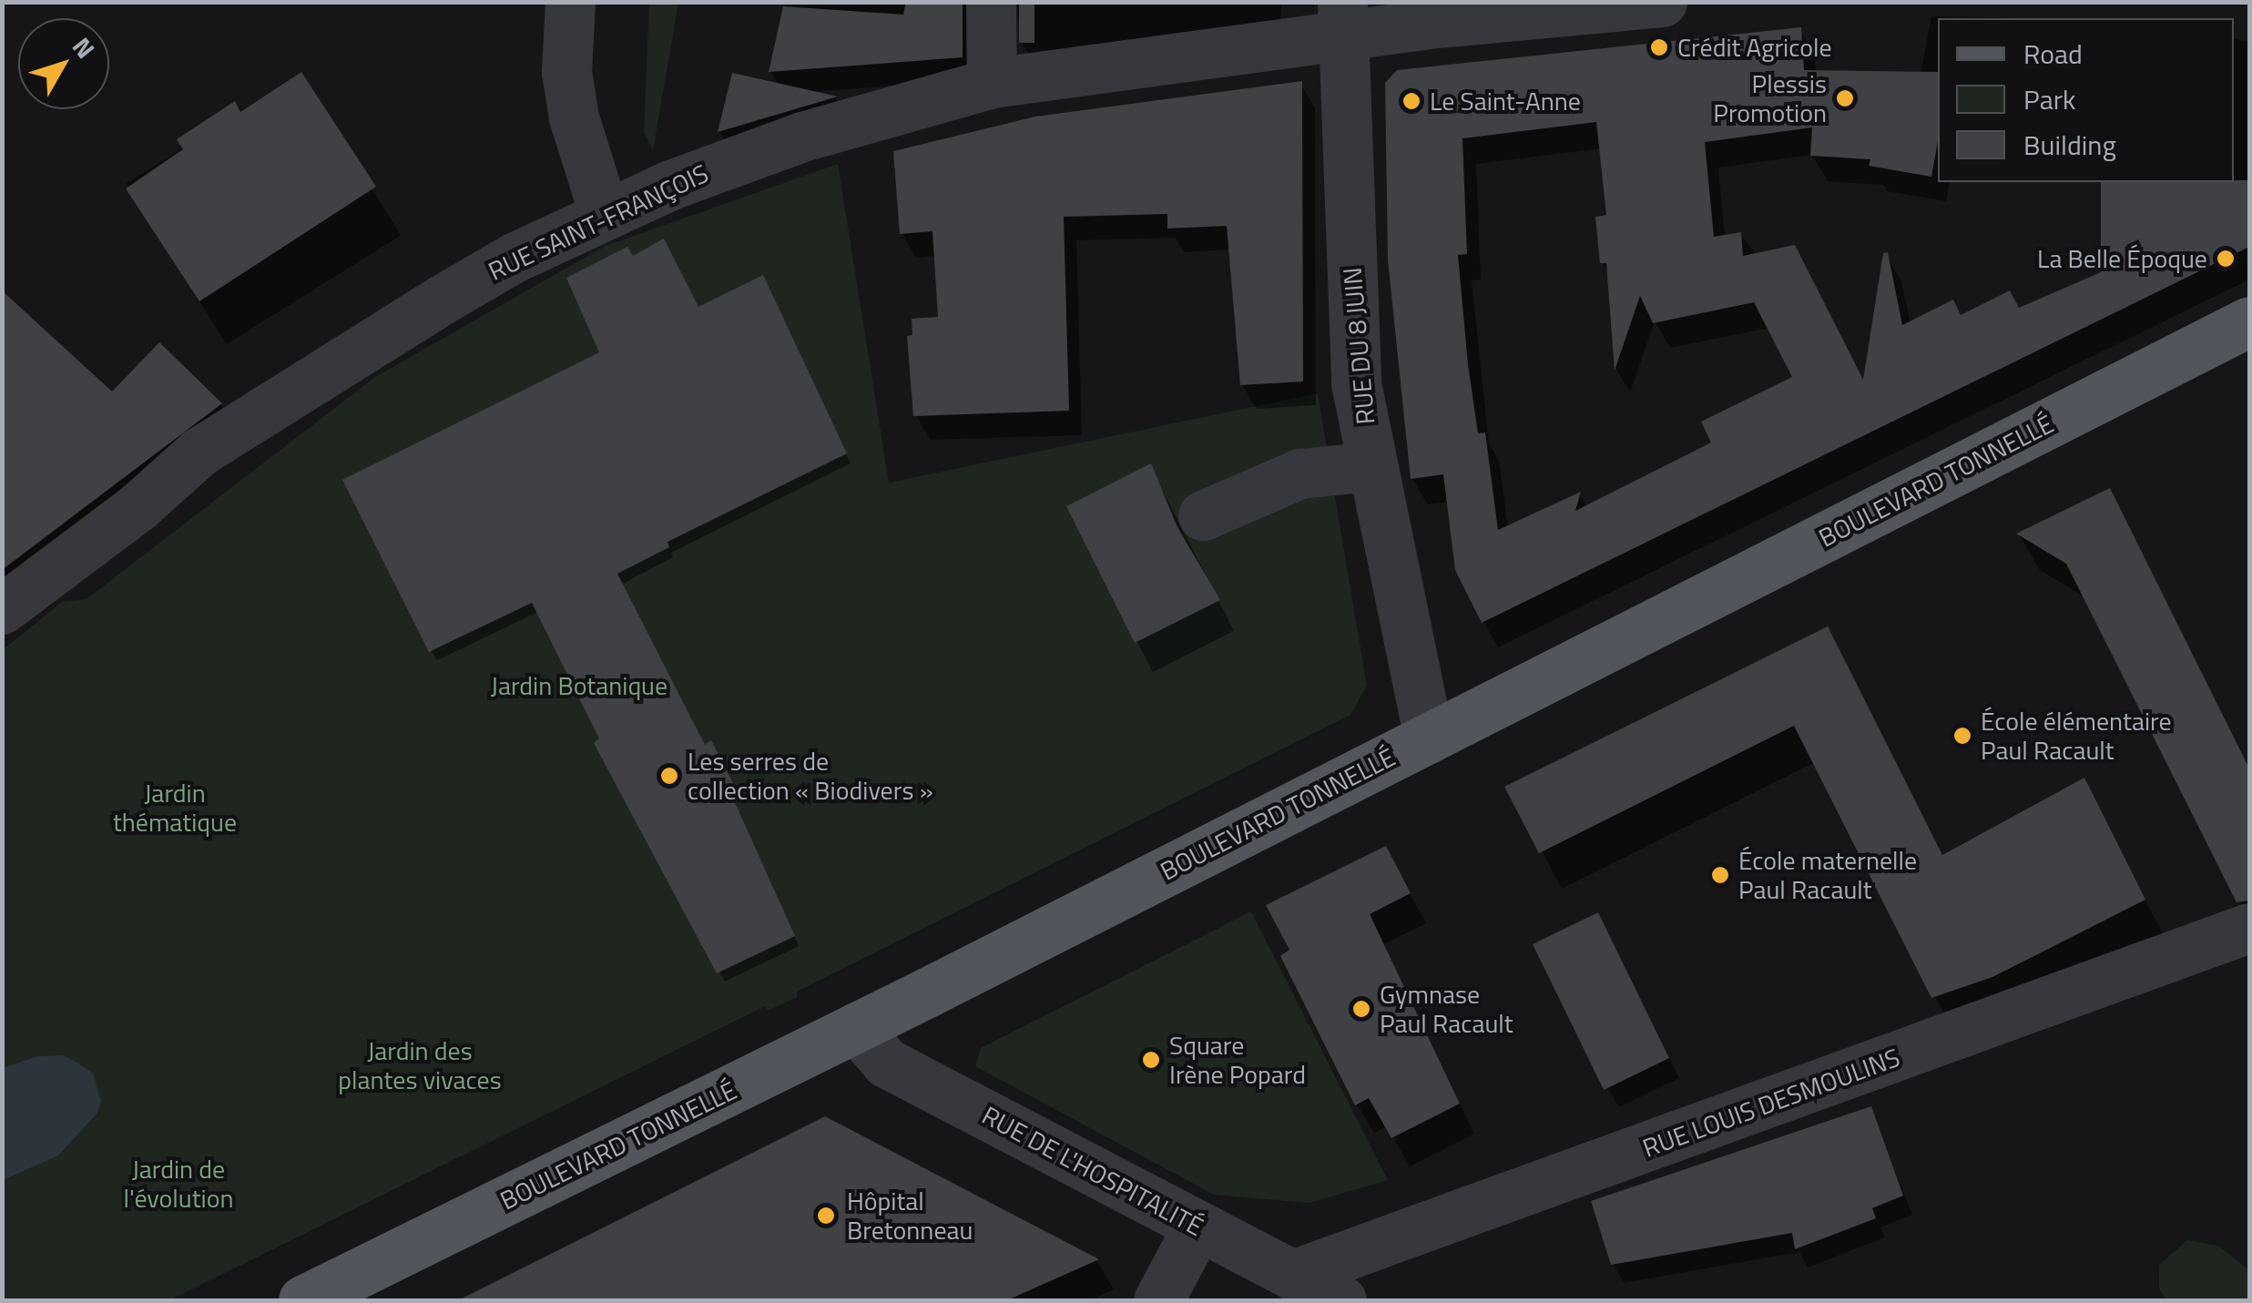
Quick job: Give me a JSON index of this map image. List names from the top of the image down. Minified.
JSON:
{"streets":{"main road":["BOULEVARD TONNELLÉ"],"street":["RUE SAINT-FRANÇOIS","RUE DU 8 JUIN","RUE LOUIS DESMOULINS","RUE DE L'HOSPITALITÉ"]},"crossings":[["RUE SAINT-FRANÇOIS","RUE DU 8 JUIN"],["RUE DU 8 JUIN","BOULEVARD TONNELLÉ"],["BOULEVARD TONNELLÉ","RUE DE L'HOSPITALITÉ"],["RUE LOUIS DESMOULINS","RUE DE L'HOSPITALITÉ"]],"parks":["Jardin Botanique","Jardin thématique","Jardin des plantes vivaces","Jardin de l'évolution"],"places":["Crédit Agricole","Plessis Promotion","Le Saint-Anne","La Belle Époque","École élémentaire Paul Racault","Les serres de collection « Biodivers »","École maternelle Paul Racault","Gymnase Paul Racault","Square Irène Popard","Hôpital Bretonneau"],"legend":["Road","Park","Building"],"north":"top right"}
